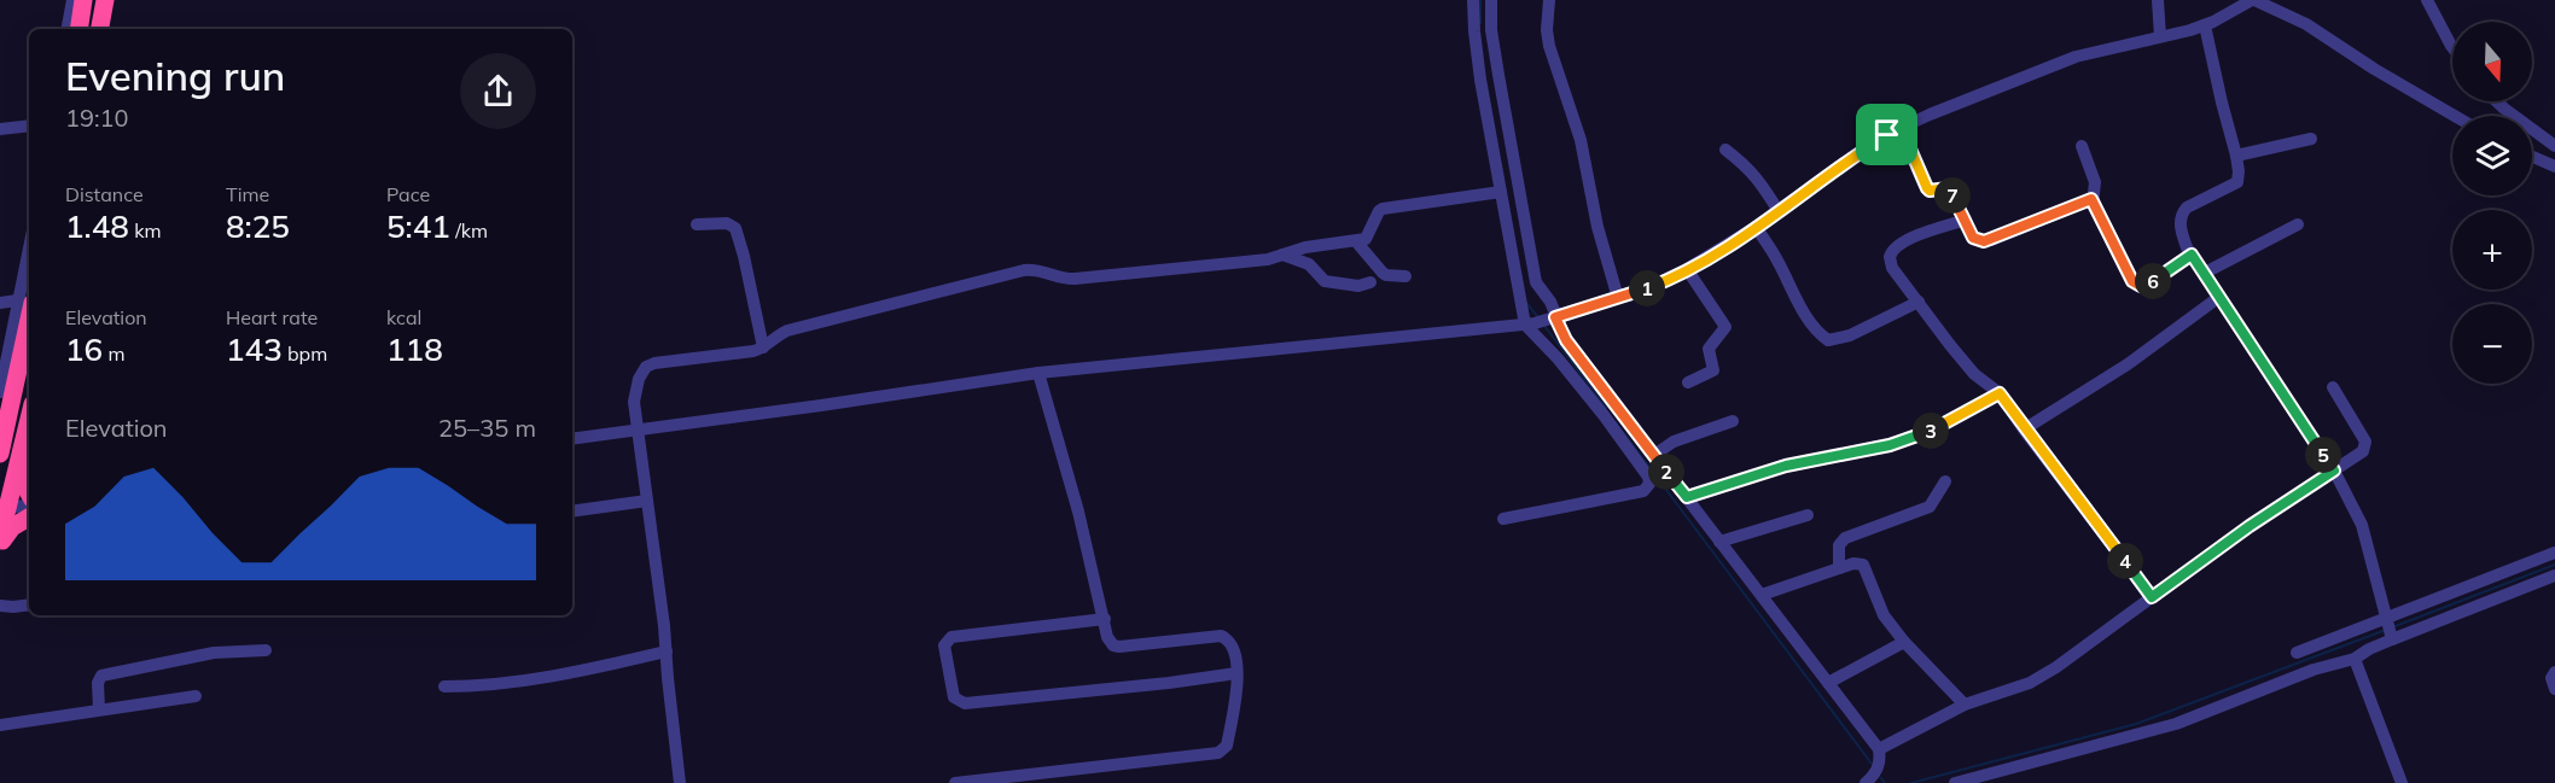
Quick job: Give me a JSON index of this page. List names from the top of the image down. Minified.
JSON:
{"north":"bottom","page":{"map_buttons":["+","−"],"heading":["Evening run","19:10"],"stats":[["Distance","1.48 km"],["Time","8:25"],["Pace","5:41 /km"],["Elevation","16 m"],["Heart rate","143 bpm"],["kcal","118"]],"pins":["7","6","1","3","5","2","4"],"chart":["Elevation","25–35 m"]}}
